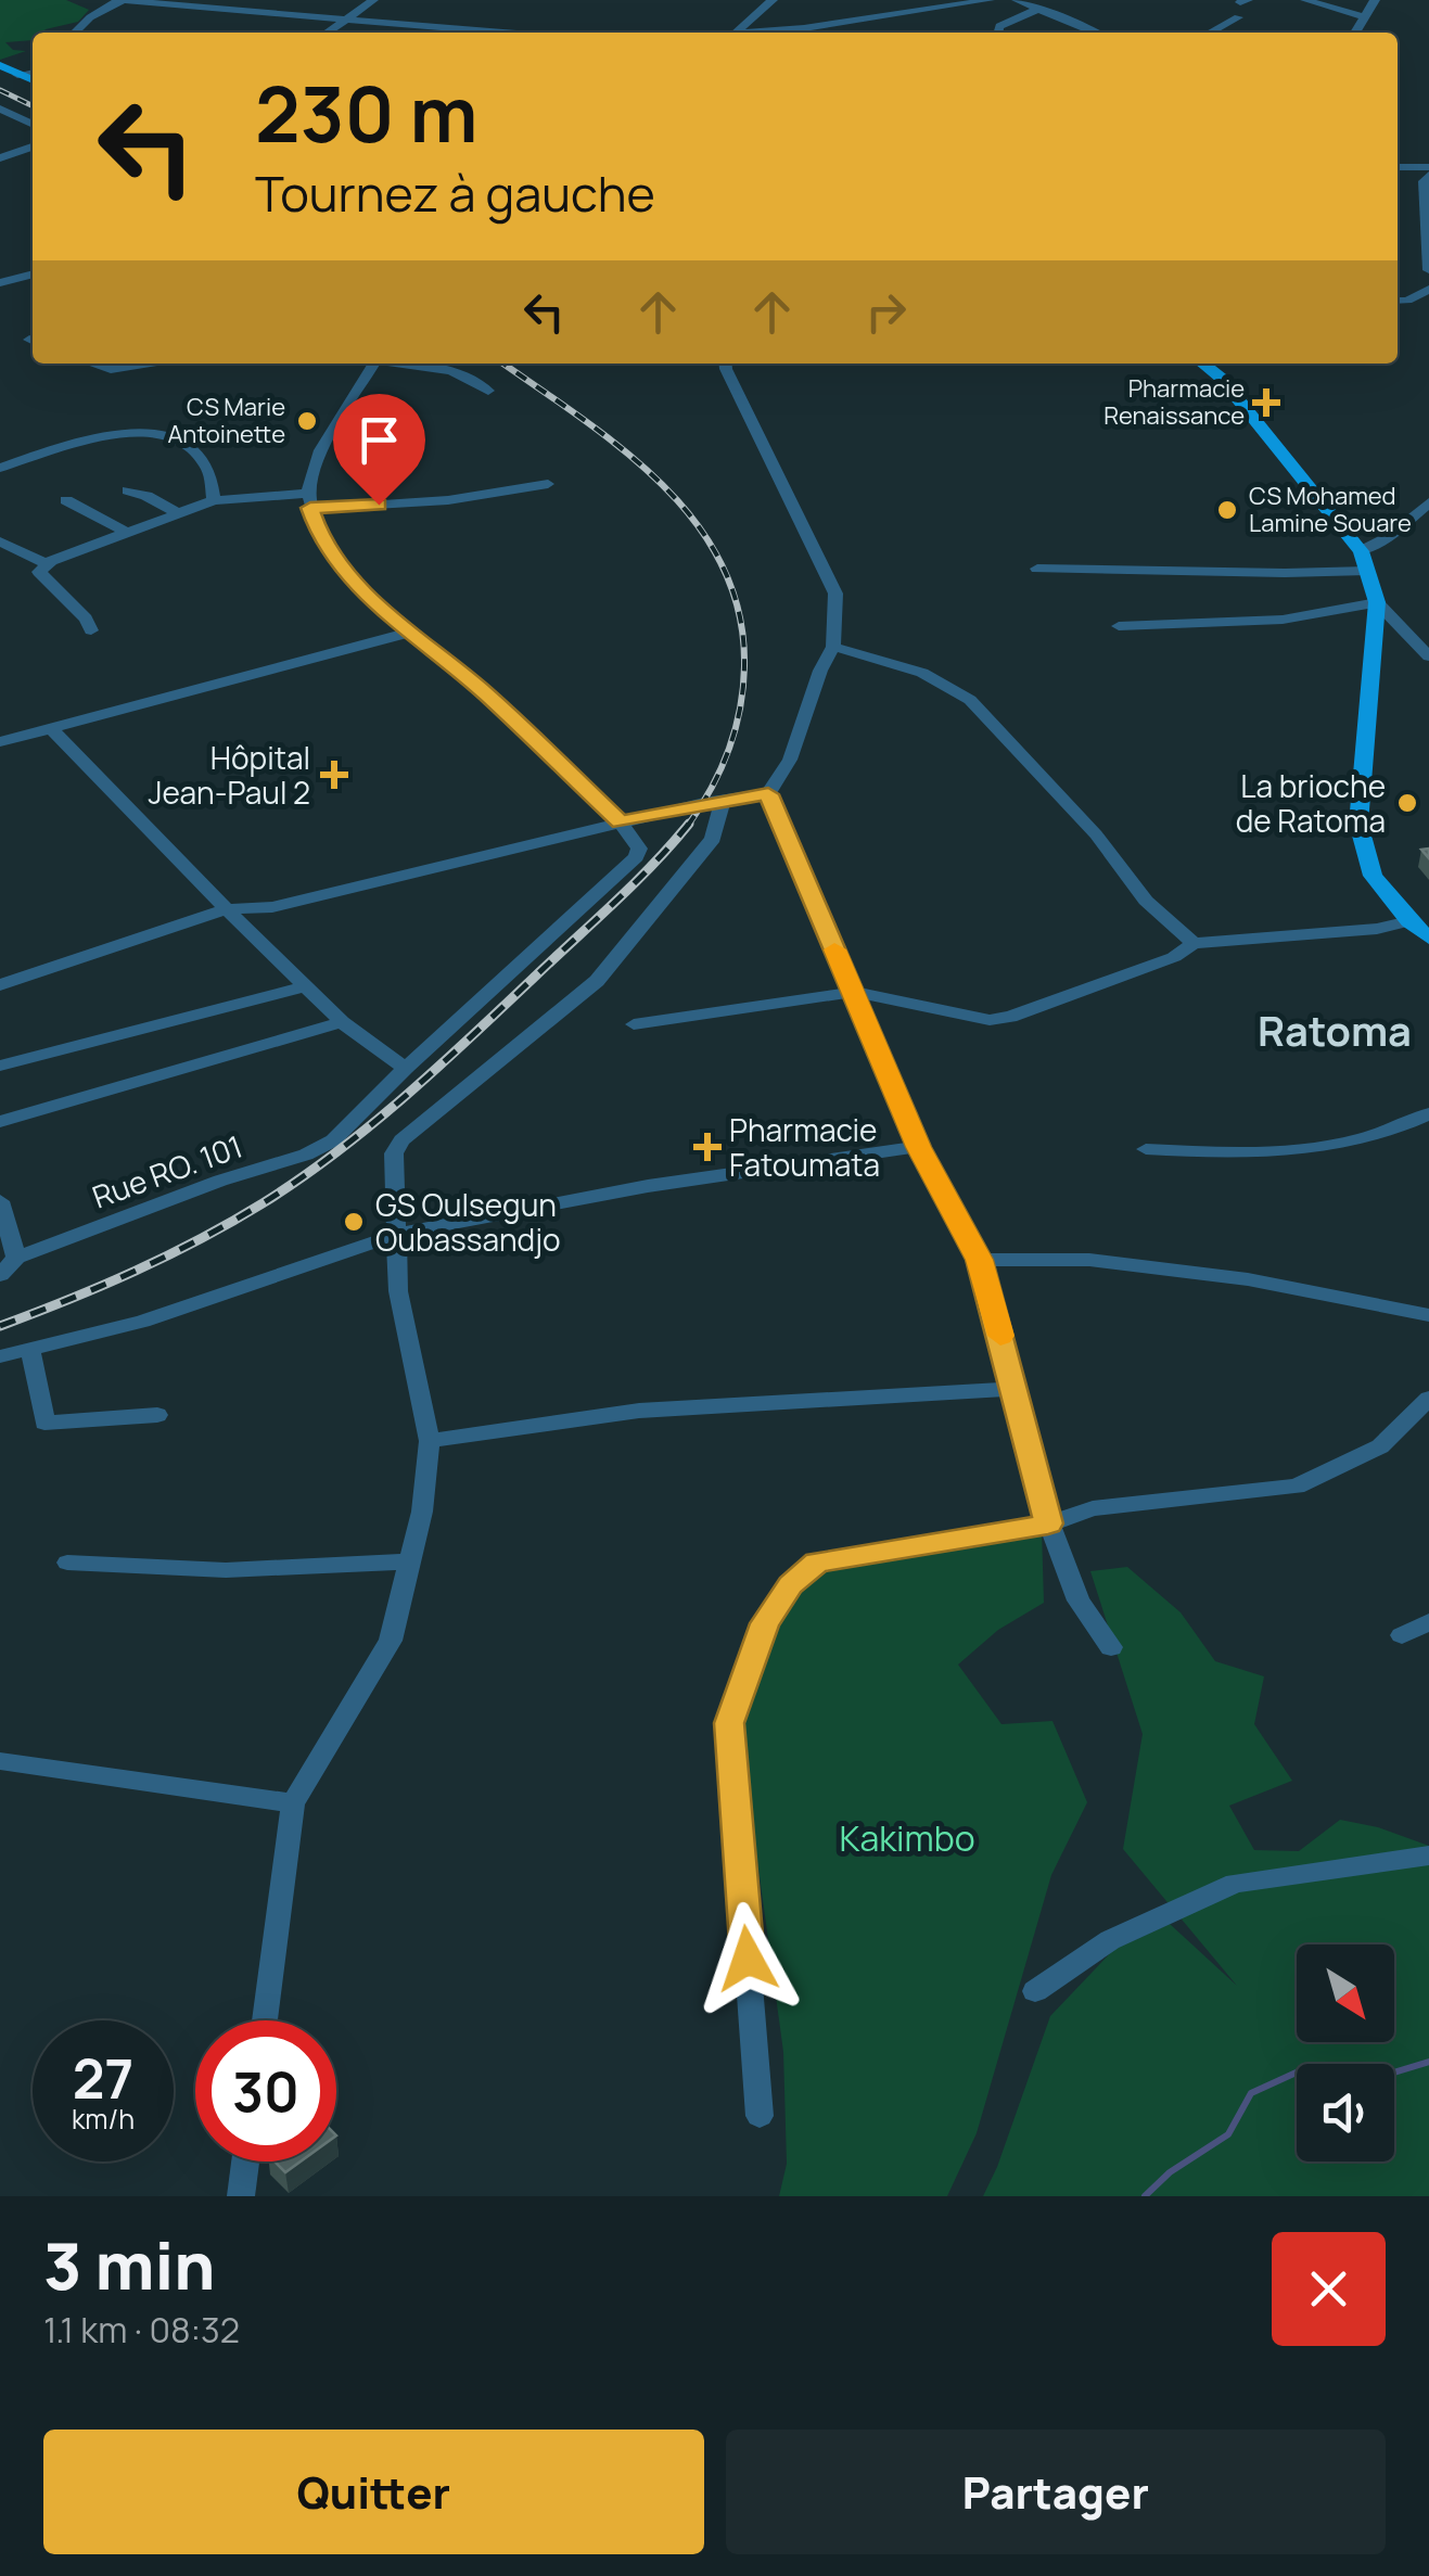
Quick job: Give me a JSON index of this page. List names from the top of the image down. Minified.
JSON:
{"streets":{"street":["Rue RO. 101"]},"districts":["Ratoma"],"parks":["Kakimbo"],"places":{"health":["Pharmacie Renaissance","Hôpital Jean-Paul 2","Pharmacie Fatoumata"],"other":["CS Marie Antoinette","CS Mohamed Lamine Souare","La brioche de Ratoma","GS Oulsegun Oubassandjo"]},"north":"bottom right","page":{"turn":["230 m","Tournez à gauche"],"speed":"27 km/h","limit":"30","heading":["3 min","1.1 km · 08:32"],"buttons":["Quitter","Partager"]}}
